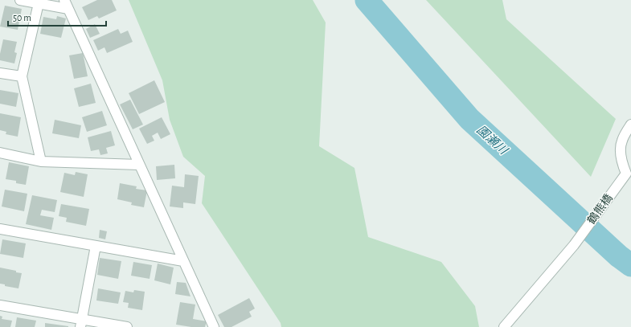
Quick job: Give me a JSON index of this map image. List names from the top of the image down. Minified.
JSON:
{"streets":{"street":["鶴熊橋"]},"water":["園瀬川"],"scale_bar":"50 m"}
